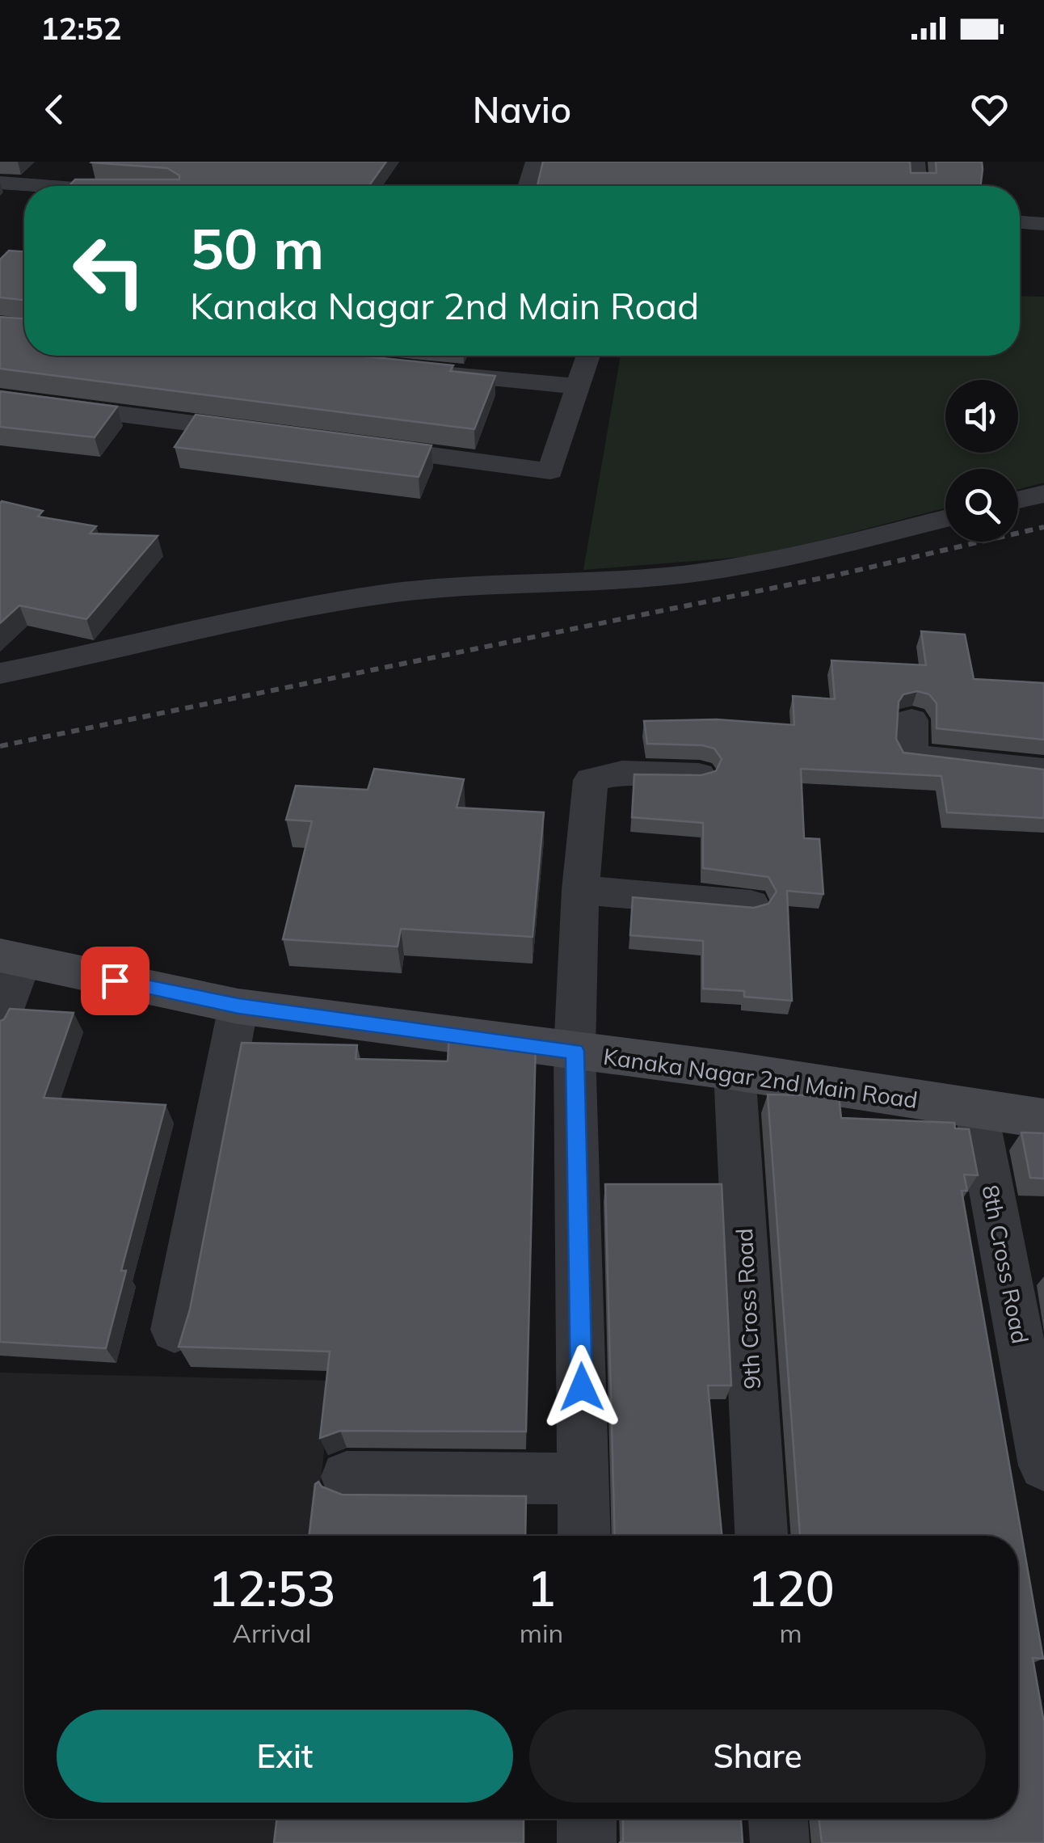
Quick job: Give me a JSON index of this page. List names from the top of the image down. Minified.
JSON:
{"streets":{"main road":["Kanaka Nagar 2nd Main Road"],"street":["8th Cross Road","9th Cross Road"]},"crossings":[["Kanaka Nagar 2nd Main Road","8th Cross Road"],["Kanaka Nagar 2nd Main Road","9th Cross Road"]],"page":{"status":"12:52","header":"Navio","turn":["50 m","Kanaka Nagar 2nd Main Road"],"eta":["12:53","Arrival","1","min","120","m"],"buttons":["Exit","Share"]}}
